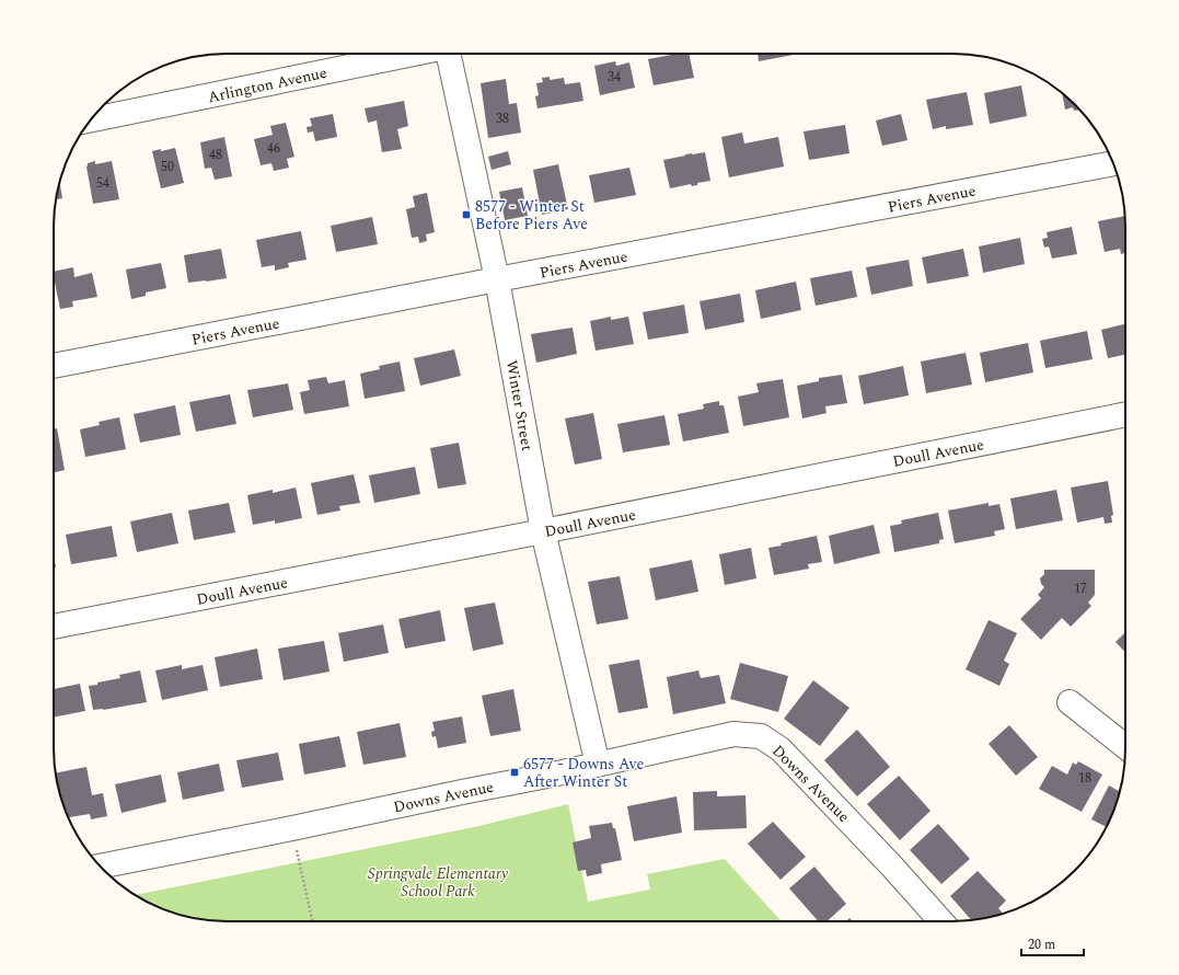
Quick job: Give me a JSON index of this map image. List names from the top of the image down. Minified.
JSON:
{"streets":{"street":["Arlington Avenue","Piers Avenue","Winter Street","Doull Avenue","Downs Avenue"]},"crossings":[["Piers Avenue","Winter Street"],["Winter Street","Doull Avenue"],["Winter Street","Downs Avenue"]],"parks":["Springvale Elementary School Park"],"places":{"transit":["8577 - Winter St Before Piers Ave","6577 - Downs Ave After Winter St"]},"house_numbers":["34","38","46","48","50","54","17","18"],"scale_bar":"20 m"}
